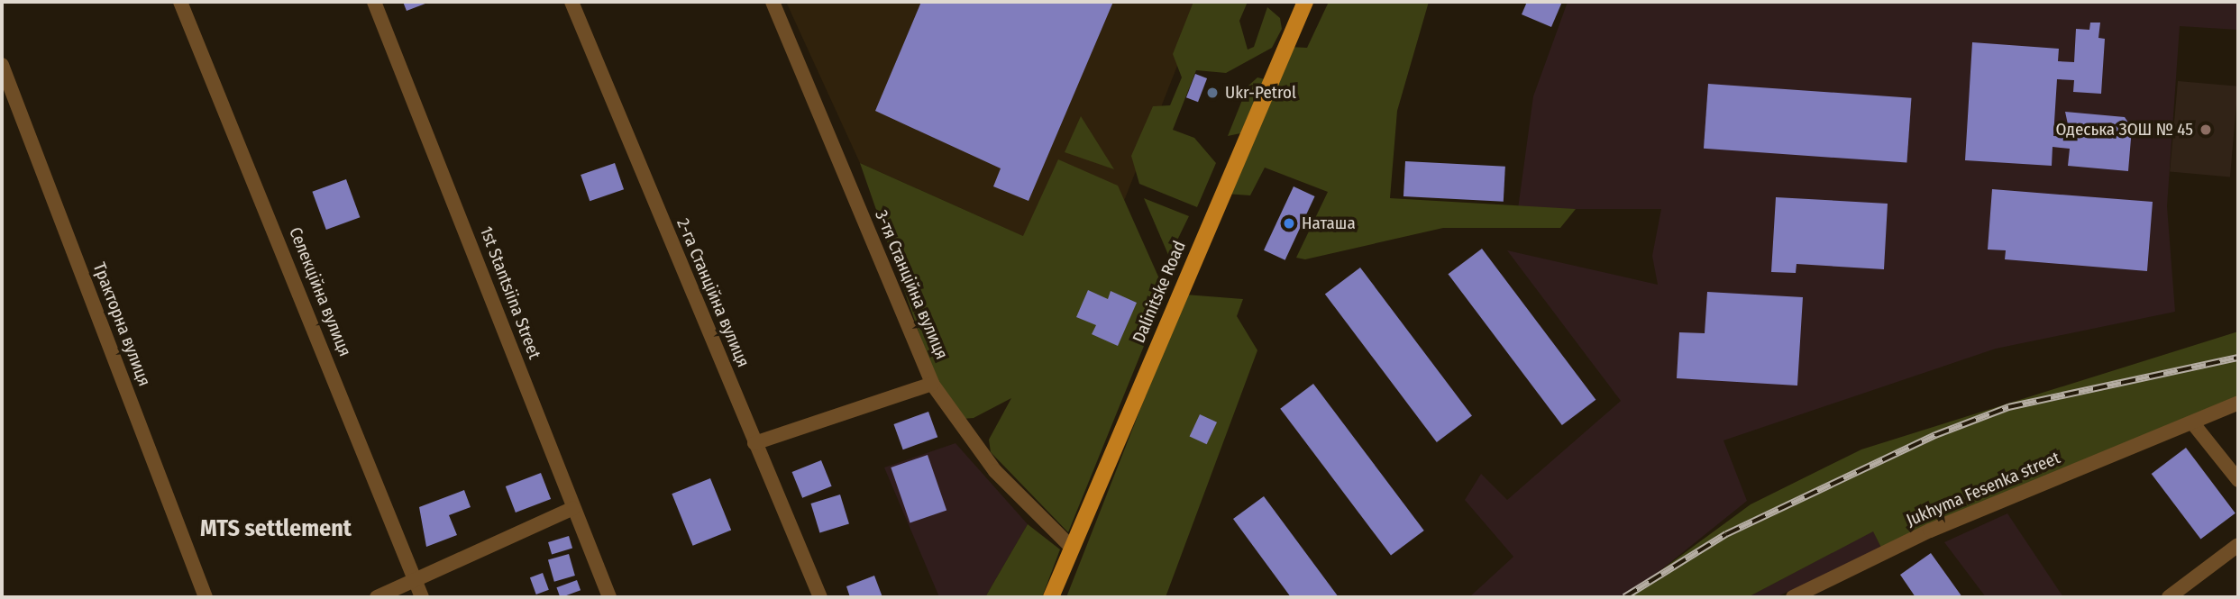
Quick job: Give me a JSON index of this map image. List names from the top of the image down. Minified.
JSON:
{"streets":{"main road":["Dalinitske Road"],"street":["3-тя Станційна вулиця","Селекційна вулиця","1st Stantsiina Street","2-га Станційна вулиця","Тракторна вулиця","Jukhyma Fesenka street"]},"crossings":[["3-тя Станційна вулиця","Dalinitske Road"]],"districts":["MTS settlement"],"places":["Ukr-Petrol","Одеська ЗОШ № 45","Наташа"]}
